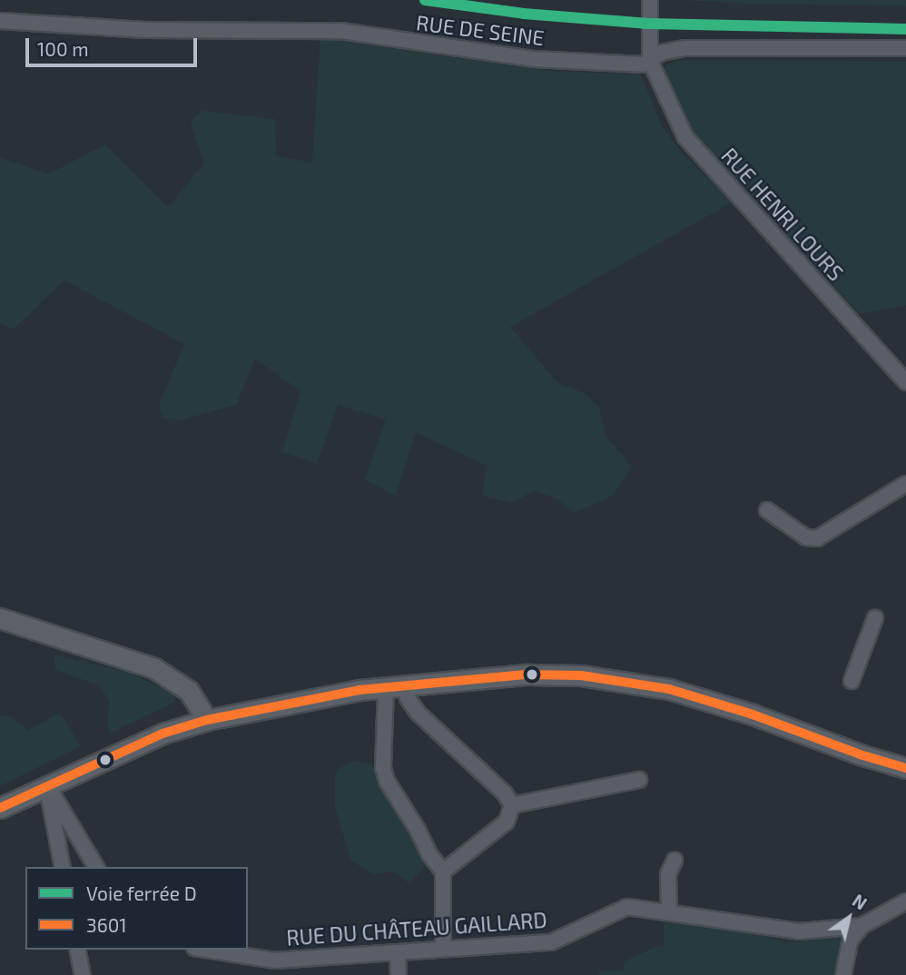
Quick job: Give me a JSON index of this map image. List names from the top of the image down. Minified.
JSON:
{"streets":{"street":["RUE DE SEINE","RUE HENRI LOURS","RUE DU CHÂTEAU GAILLARD"]},"crossings":[["RUE DE SEINE","RUE HENRI LOURS"]],"lines":["rail line D","transit line 3601"],"legend":["Voie ferrée D","3601"],"scale_bar":"100 m","north":"top right"}
